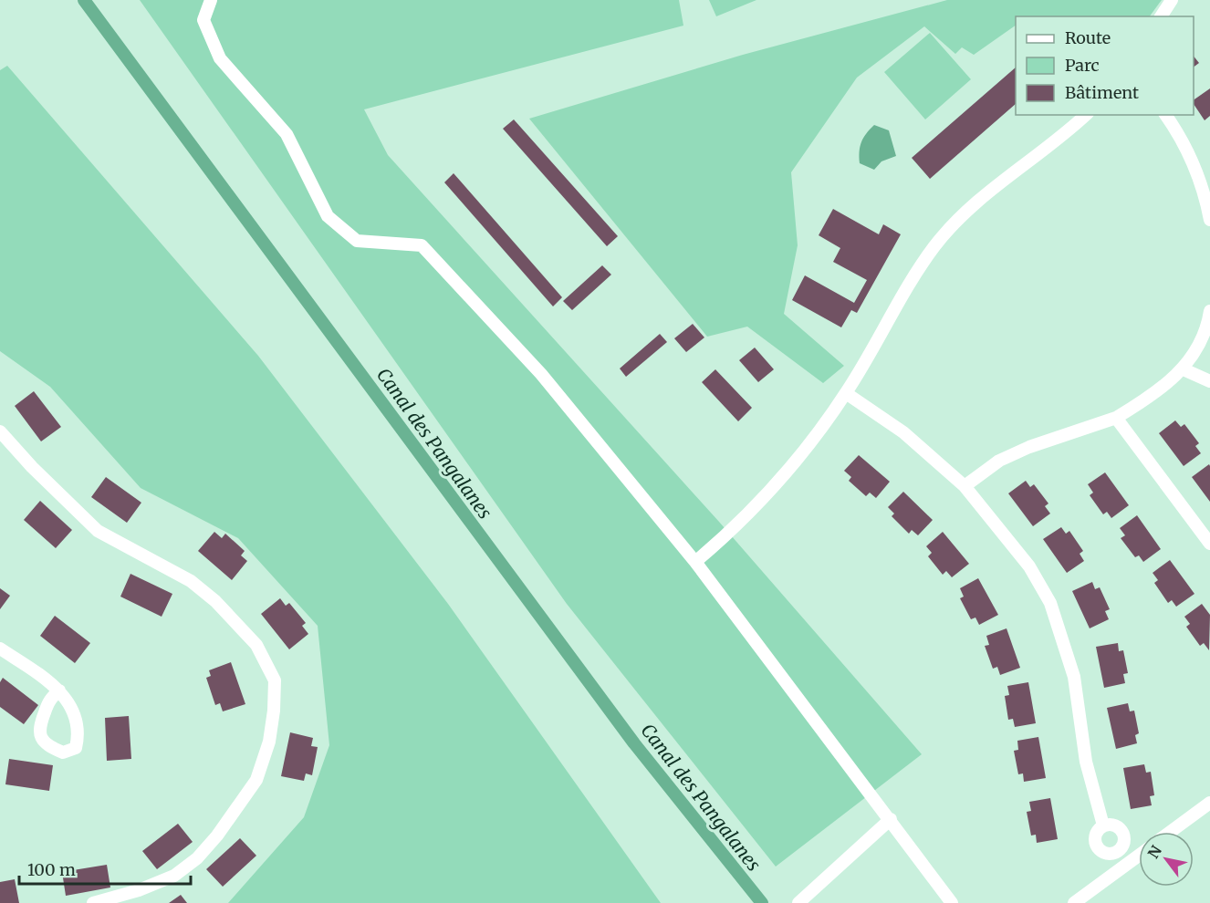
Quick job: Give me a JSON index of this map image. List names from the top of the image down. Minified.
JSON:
{"water":["Canal des Pangalanes"],"legend":["Route","Parc","Bâtiment"],"scale_bar":"100 m","north":"top left"}
